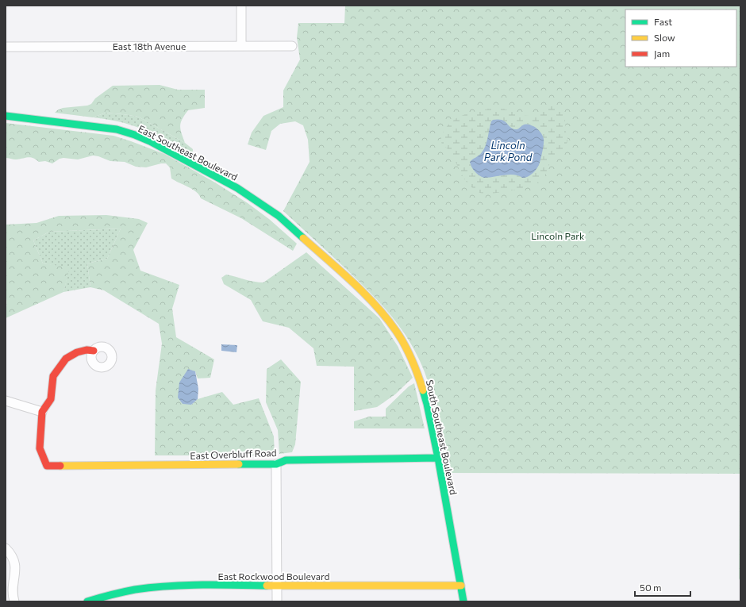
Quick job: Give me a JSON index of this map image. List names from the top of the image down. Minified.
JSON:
{"streets":{"street":["East 18th Avenue","East Southeast Boulevard","South Southeast Boulevard","East Overbluff Road","East Rockwood Boulevard"]},"crossings":[["East Southeast Boulevard","South Southeast Boulevard"],["South Southeast Boulevard","East Overbluff Road"],["South Southeast Boulevard","East Rockwood Boulevard"]],"water":["Lincoln Park Pond"],"parks":["Lincoln Park"],"legend":["Fast","Slow","Jam"],"scale_bar":"50 m"}
